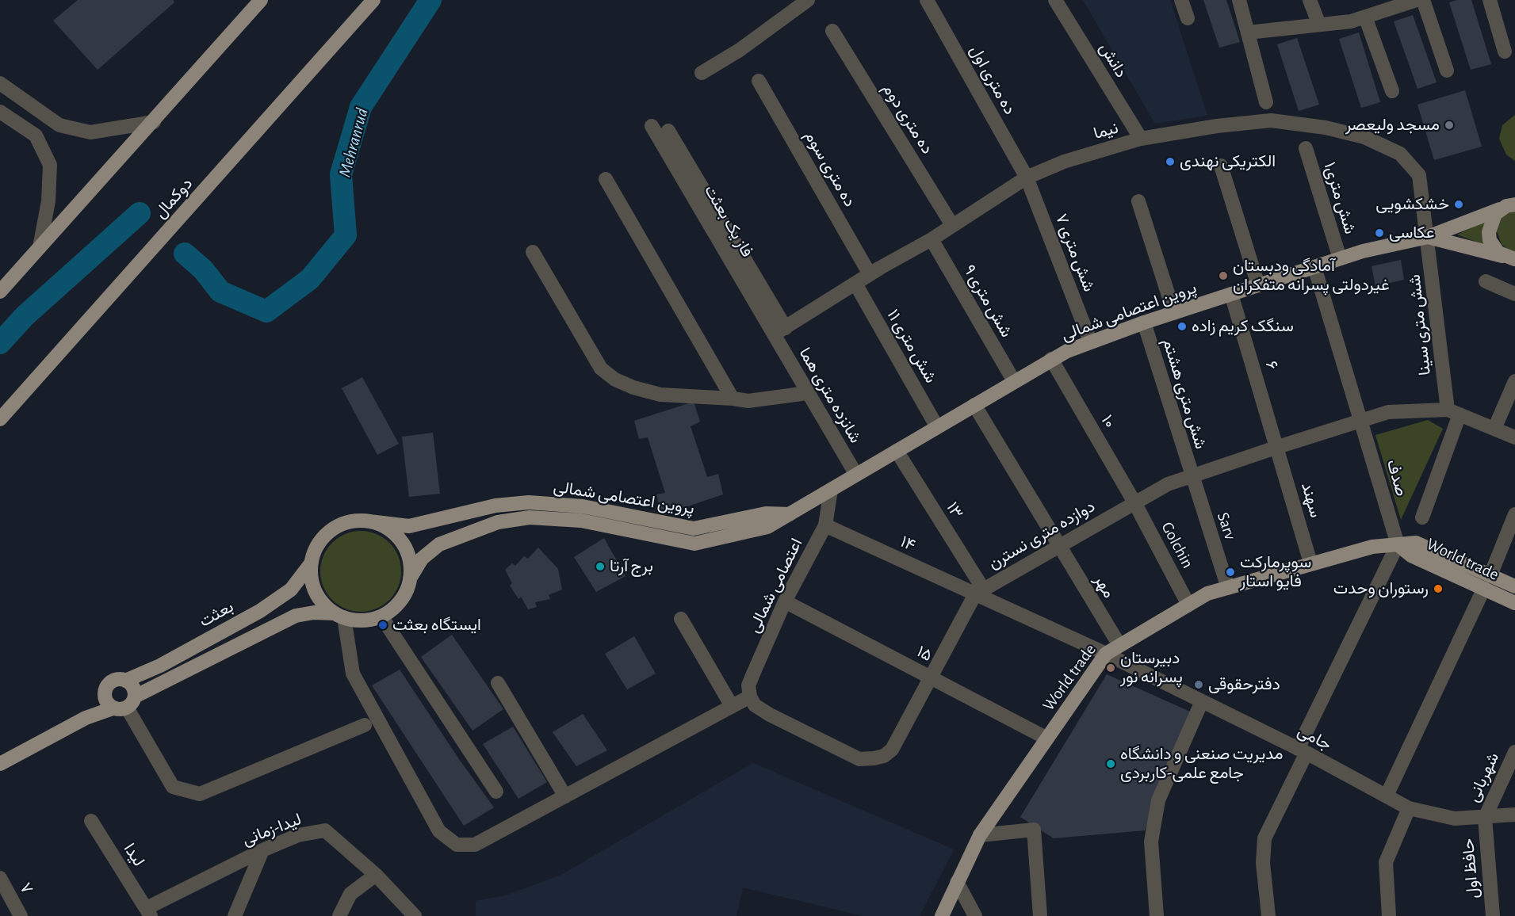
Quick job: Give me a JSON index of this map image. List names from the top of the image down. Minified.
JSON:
{"streets":{"main road":["دوکمال","پروین اعتصامی شمالی","World trade","بعثت"],"street":["دانش","ده متری اول","ده متری دوم","نیما","ده متری سوم","شش متری۱","فاز یک بعثت","۷ شش متری","۹ شش متری","شش متری سینا","۱۱ شش متری","۶","شش متری هشتم","شانزده متری هما","۱۰","صدف","سهند","۱۳","Sarv","دوازده متری نسترن","۱۴","Golchin","اعتصامی شمالی","مهر","۱۵","جامی","شهربانی","لیدا-زمانی","لیدا","حافظ اول","۷"]},"crossings":[["دانش","نیما"],["ده متری اول","نیما"],["ده متری اول","۷ شش متری"],["ده متری دوم","نیما"],["نیما","ده متری سوم"],["نیما","فاز یک بعثت"],["نیما","۷ شش متری"],["نیما","۹ شش متری"],["نیما","پروین اعتصامی شمالی"],["نیما","شش متری سینا"],["نیما","۱۱ شش متری"],["نیما","شانزده متری هما"],["شش متری۱","پروین اعتصامی شمالی"],["فاز یک بعثت","شانزده متری هما"],["۷ شش متری","پروین اعتصامی شمالی"],["۹ شش متری","پروین اعتصامی شمالی"],["پروین اعتصامی شمالی","شش متری سینا"],["پروین اعتصامی شمالی","۱۱ شش متری"],["پروین اعتصامی شمالی","۶"],["پروین اعتصامی شمالی","شش متری هشتم"],["پروین اعتصامی شمالی","شانزده متری هما"],["پروین اعتصامی شمالی","۱۰"],["پروین اعتصامی شمالی","صدف"],["پروین اعتصامی شمالی","۱۳"],["پروین اعتصامی شمالی","اعتصامی شمالی"],["پروین اعتصامی شمالی","مهر"],["پروین اعتصامی شمالی","بعثت"],["شش متری سینا","دوازده متری نسترن"],["۶","سهند"],["۶","دوازده متری نسترن"],["شش متری هشتم","Sarv"],["شش متری هشتم","دوازده متری نسترن"],["۱۰","دوازده متری نسترن"],["۱۰","Golchin"],["صدف","دوازده متری نسترن"],["صدف","World trade"],["سهند","دوازده متری نسترن"],["سهند","World trade"],["۱۳","دوازده متری نسترن"],["۱۳","۱۴"],["Sarv","دوازده متری نسترن"],["Sarv","World trade"],["دوازده متری نسترن","۱۴"],["دوازده متری نسترن","Golchin"],["دوازده متری نسترن","مهر"],["۱۴","World trade"],["۱۴","اعتصامی شمالی"],["۱۴","جامی"],["Golchin","World trade"],["World trade","مهر"],["World trade","۱۵"],["World trade","جامی"],["اعتصامی شمالی","۱۵"],["جامی","شهربانی"],["جامی","حافظ اول"],["شهربانی","حافظ اول"],["لیدا-زمانی","لیدا"]],"water":["Mehranrud"],"places":["مسجد ولیعصر","الکتریکی نهندی","خشکشویی","عکاسی","آمادگی ودبستان غیردولتی پسرانه متفکران","سنگک کریم زاده","برج آرتا","سوپرمارکت فایو استار","رستوران وحدت","ایستگاه بعثت","دبیرستان پسرانه نور","دفترحقوقی","مدیریت صنعنی و دانشگاه جامع علمی-کاربردی"]}
